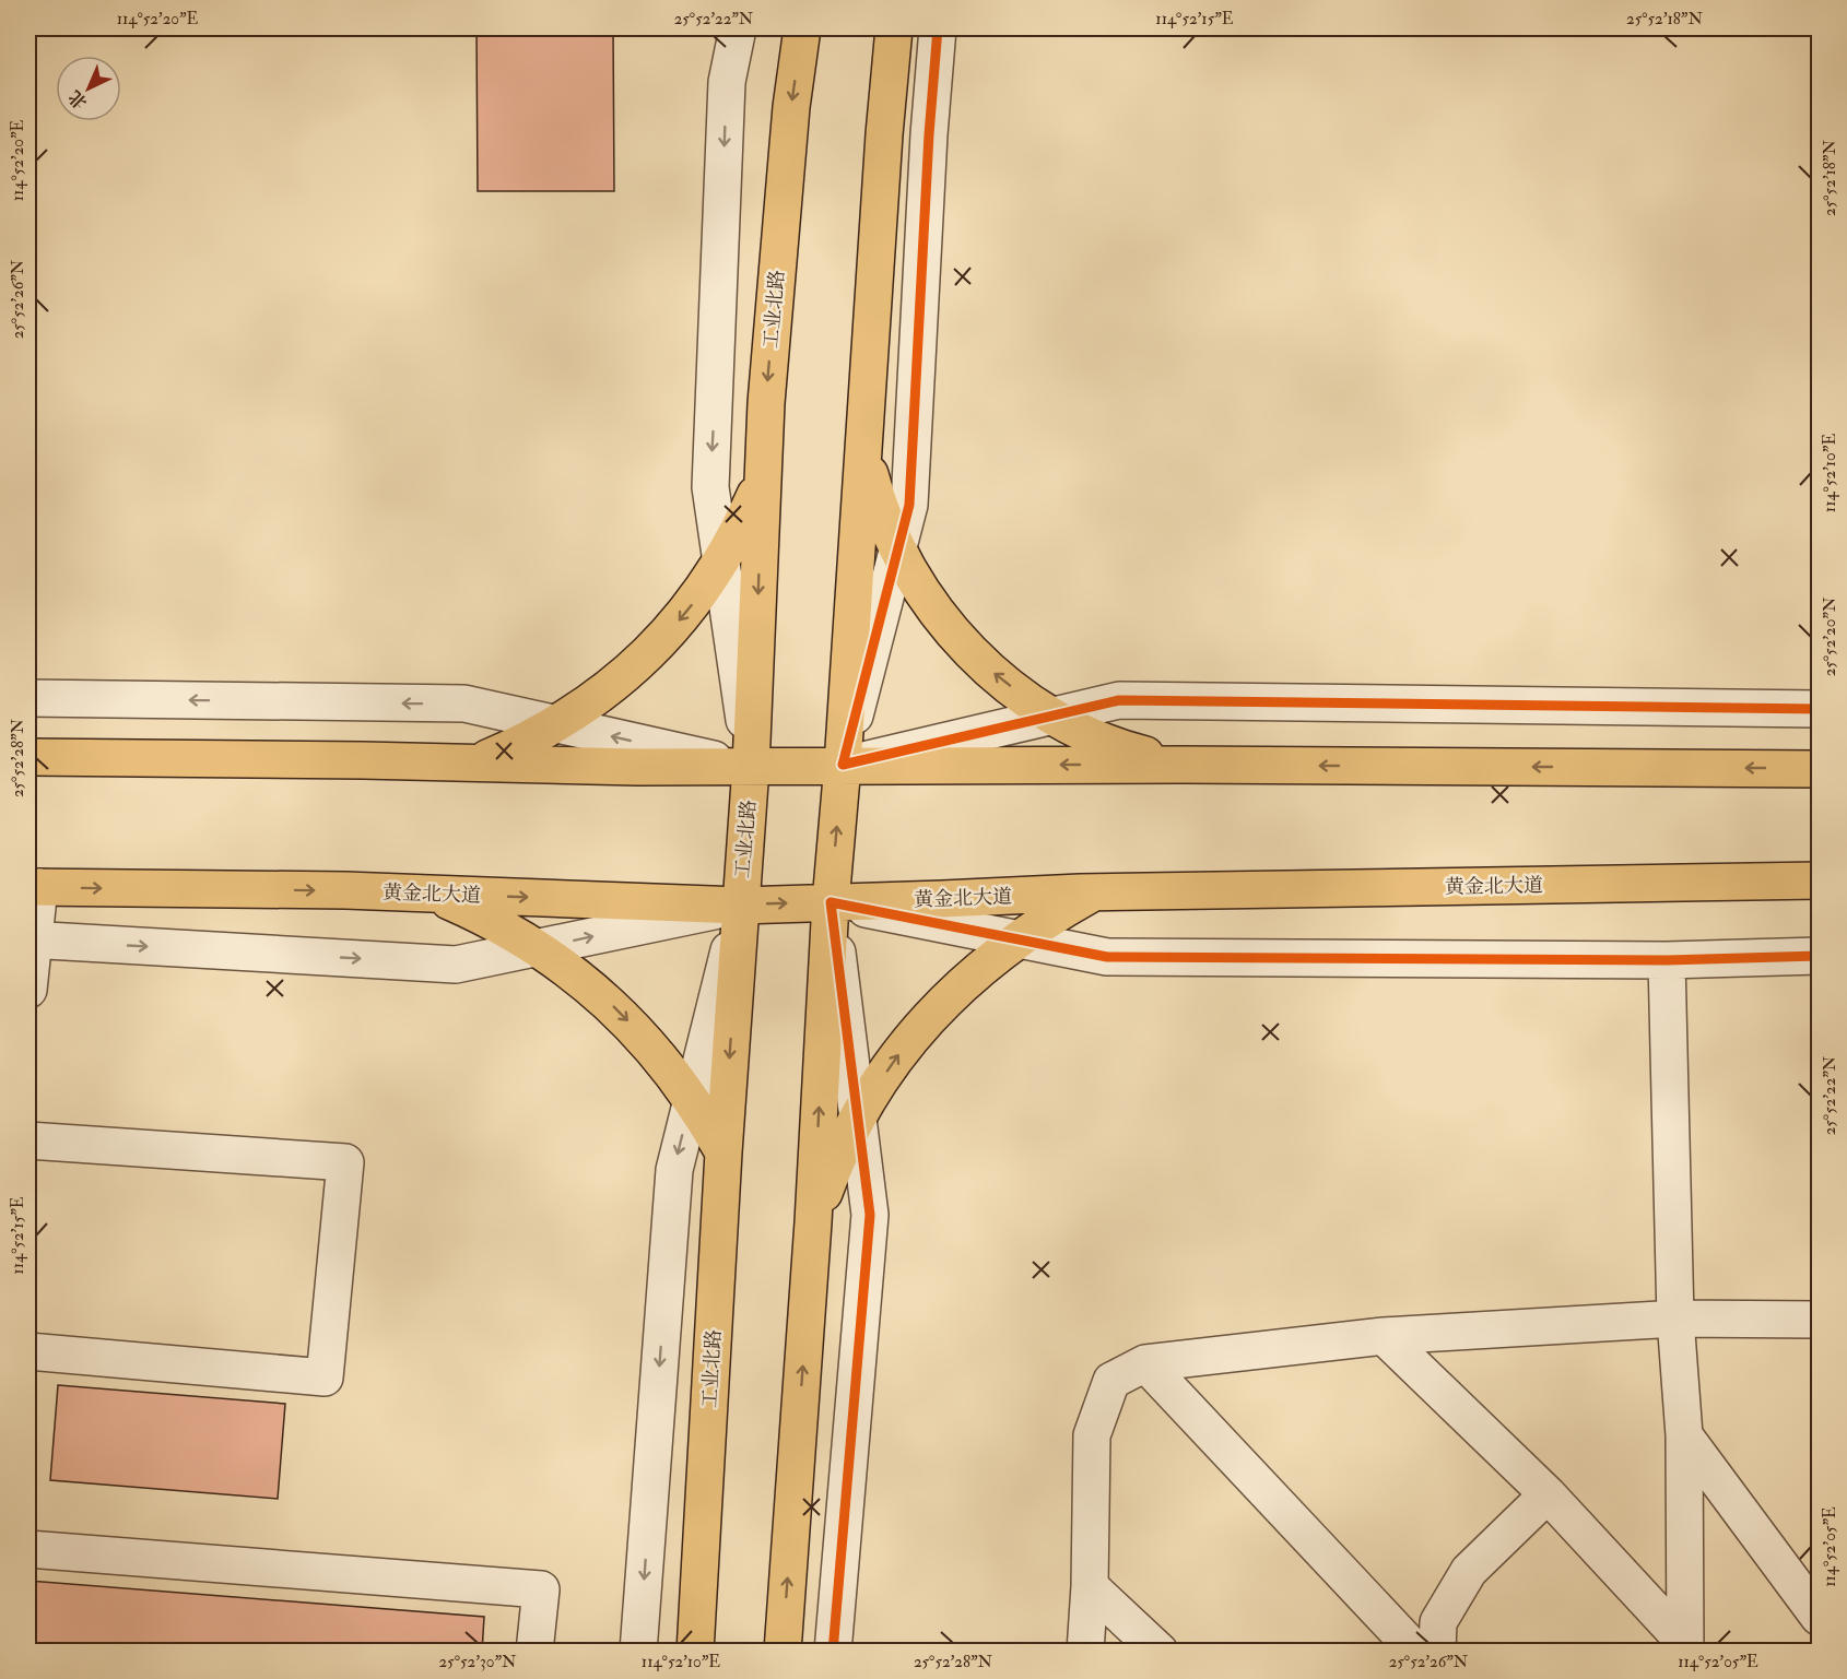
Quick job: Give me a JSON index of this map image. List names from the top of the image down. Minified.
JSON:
{"streets":{"main road":["工业北路","黄金北大道"]},"crossings":[["工业北路","黄金北大道"]],"north":"bottom left","coordinates":["114°52'20\"E","25°52'22\"N","114°52'15\"E","25°52'18\"N","25°52'26\"N","114°52'10\"E","25°52'20\"N","25°52'28\"N","114°52'05\"E","25°52'30\"N"]}
